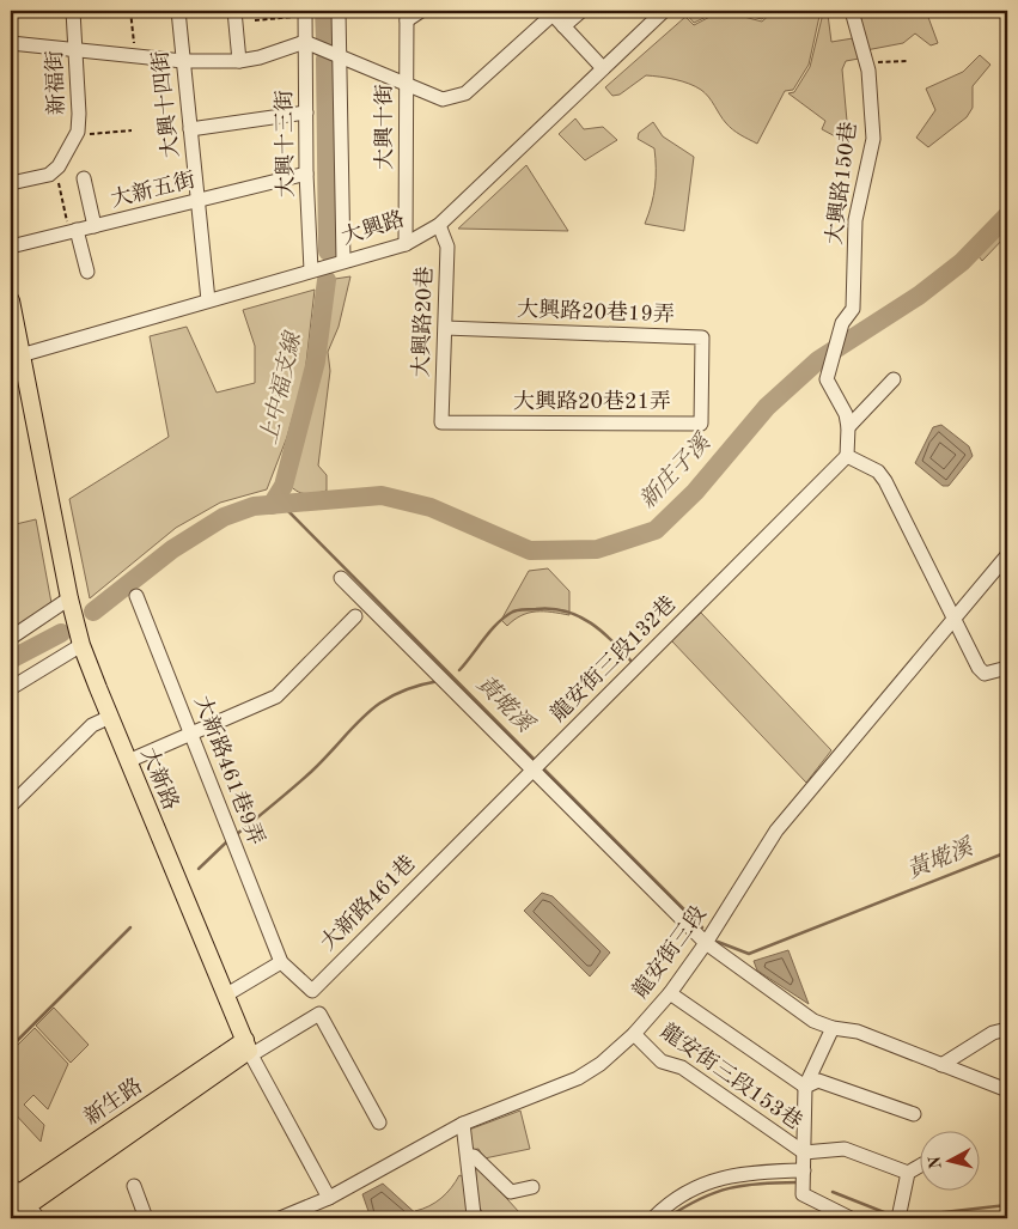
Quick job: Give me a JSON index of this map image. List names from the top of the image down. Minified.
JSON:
{"streets":{"main road":["大新路","新生路"],"street":["新福街","大興十四街","大興十街","大興十三街","大興路150巷","大新五街","大興路","大興路20巷19弄","大興路20巷","大興路20巷21弄","龍安街三段132巷","大新路461巷9弄","大新路461巷","龍安街三段","龍安街三段153巷"]},"crossings":[["大興十四街","大新五街"],["大興十四街","大興路"],["大興十街","大興路"],["大興十三街","大新五街"],["大興十三街","大興路"],["大興路","大興路20巷"],["大興路","大新路"],["大興路20巷19弄","大興路20巷"],["大興路20巷19弄","大興路20巷21弄"],["大興路20巷","大興路20巷21弄"],["龍安街三段132巷","大新路461巷"],["大新路461巷9弄","大新路461巷"],["大新路","龍安街三段"],["大新路","新生路"],["龍安街三段","龍安街三段153巷"]],"water":["上中福支線","新庄子溪","黃墘溪"],"north":"left"}
